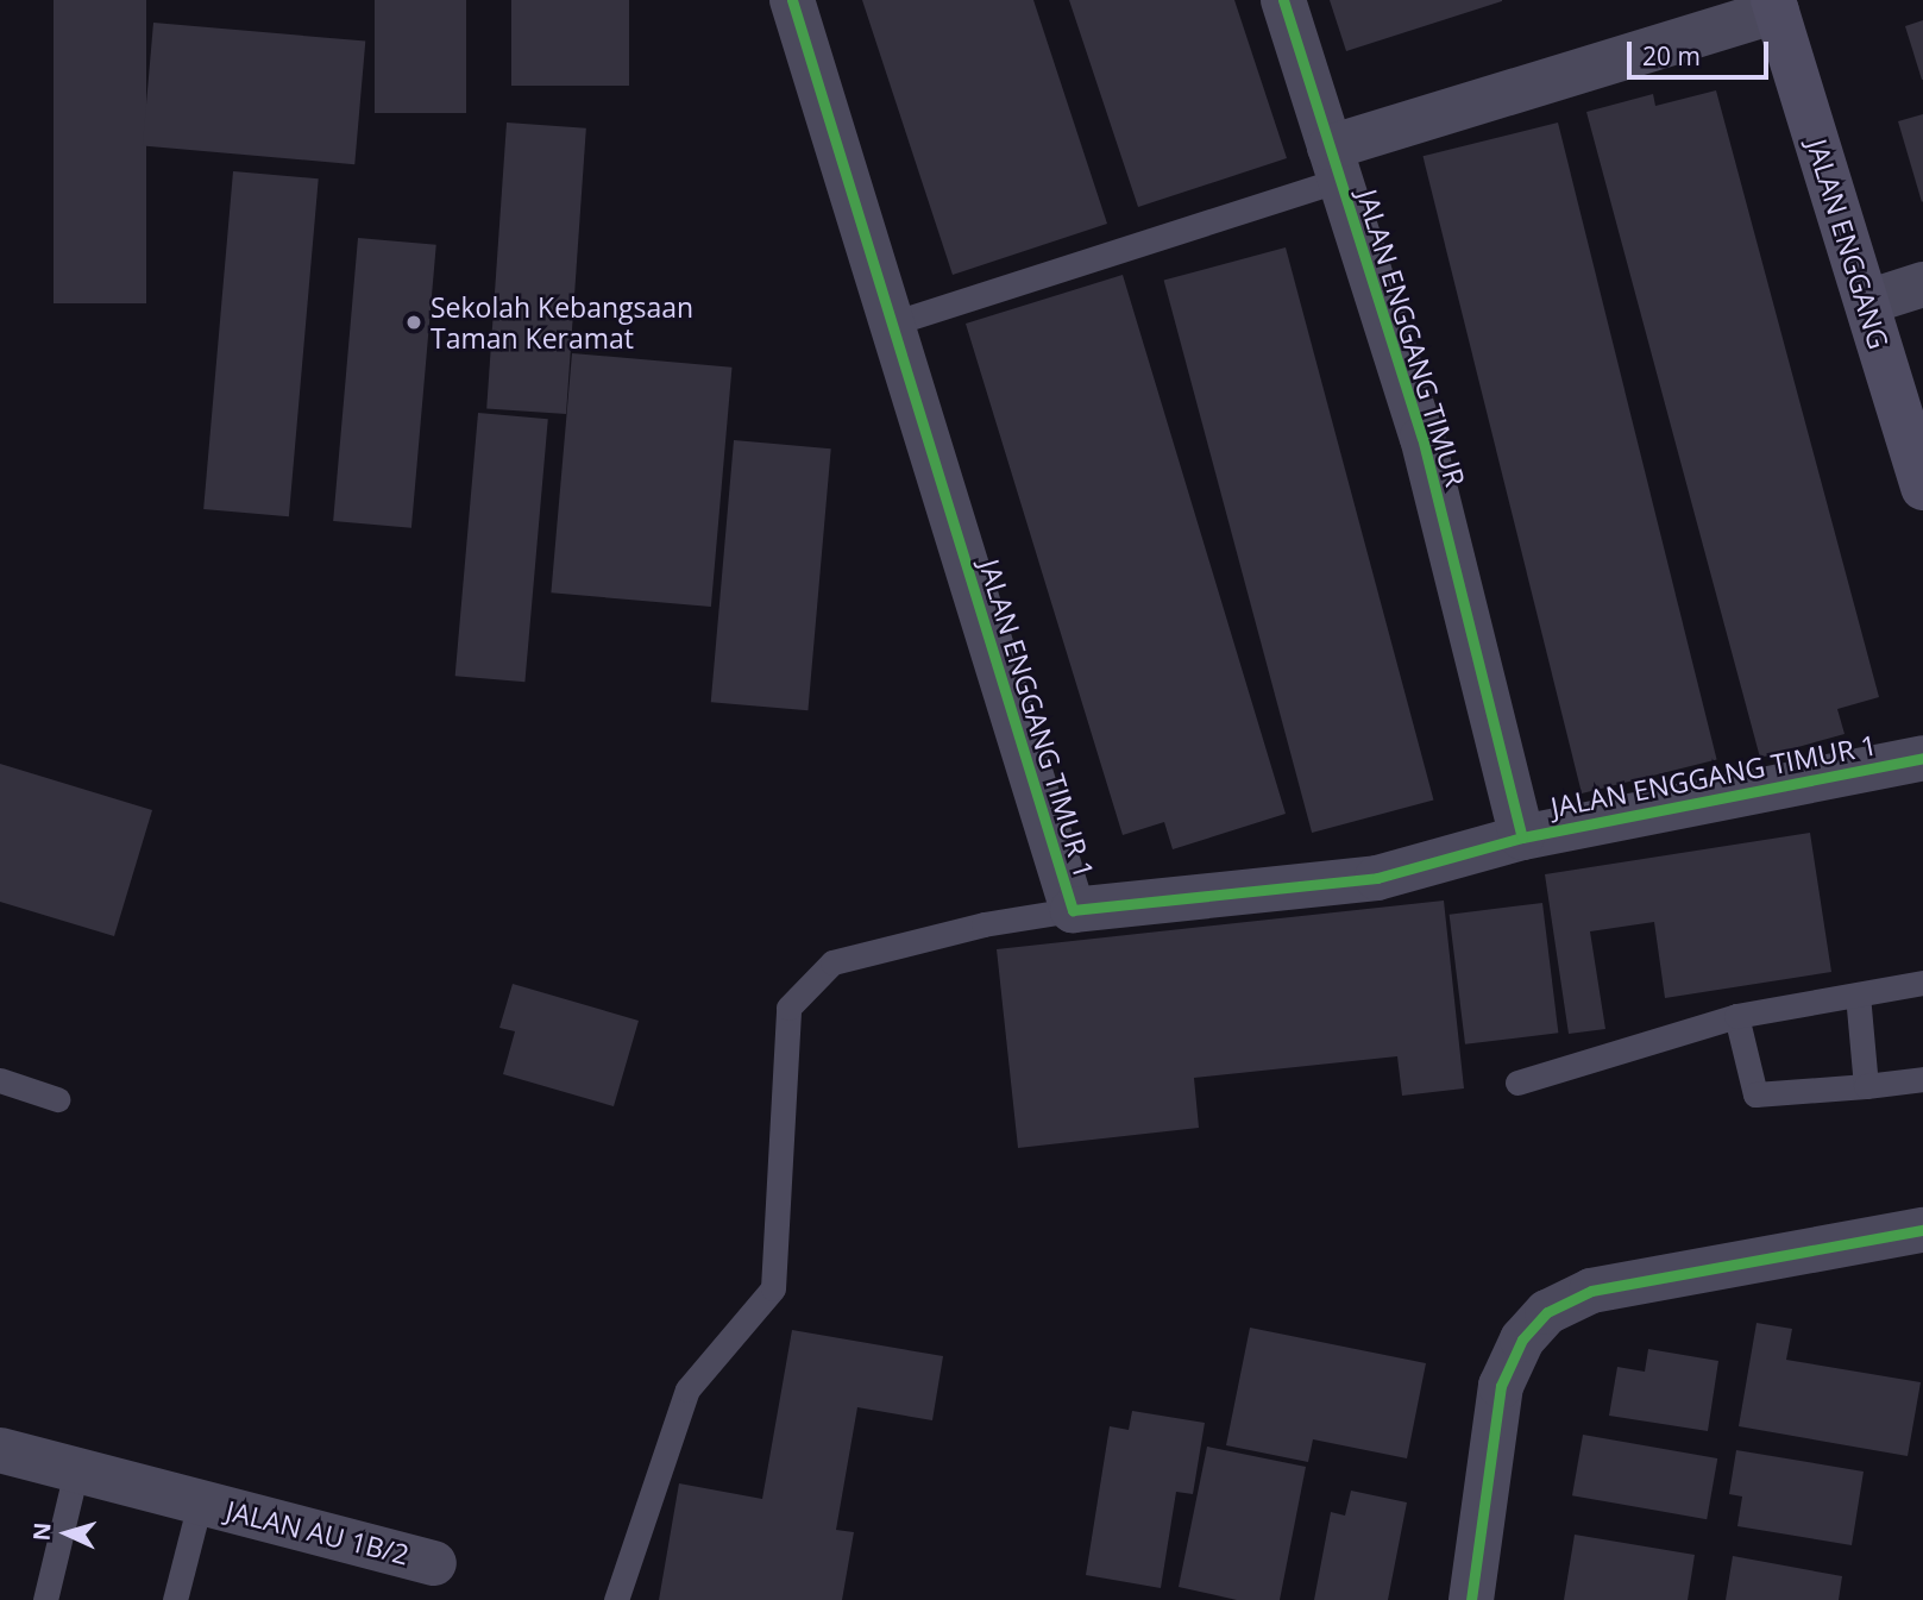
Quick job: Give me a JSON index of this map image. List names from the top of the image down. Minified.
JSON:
{"streets":{"main road":["JALAN ENGGANG"],"street":["JALAN ENGGANG TIMUR","JALAN ENGGANG TIMUR 1","JALAN AU 1B/2"]},"crossings":[["JALAN ENGGANG TIMUR","JALAN ENGGANG TIMUR 1"]],"places":["Sekolah Kebangsaan Taman Keramat"],"scale_bar":"20 m","north":"left"}
